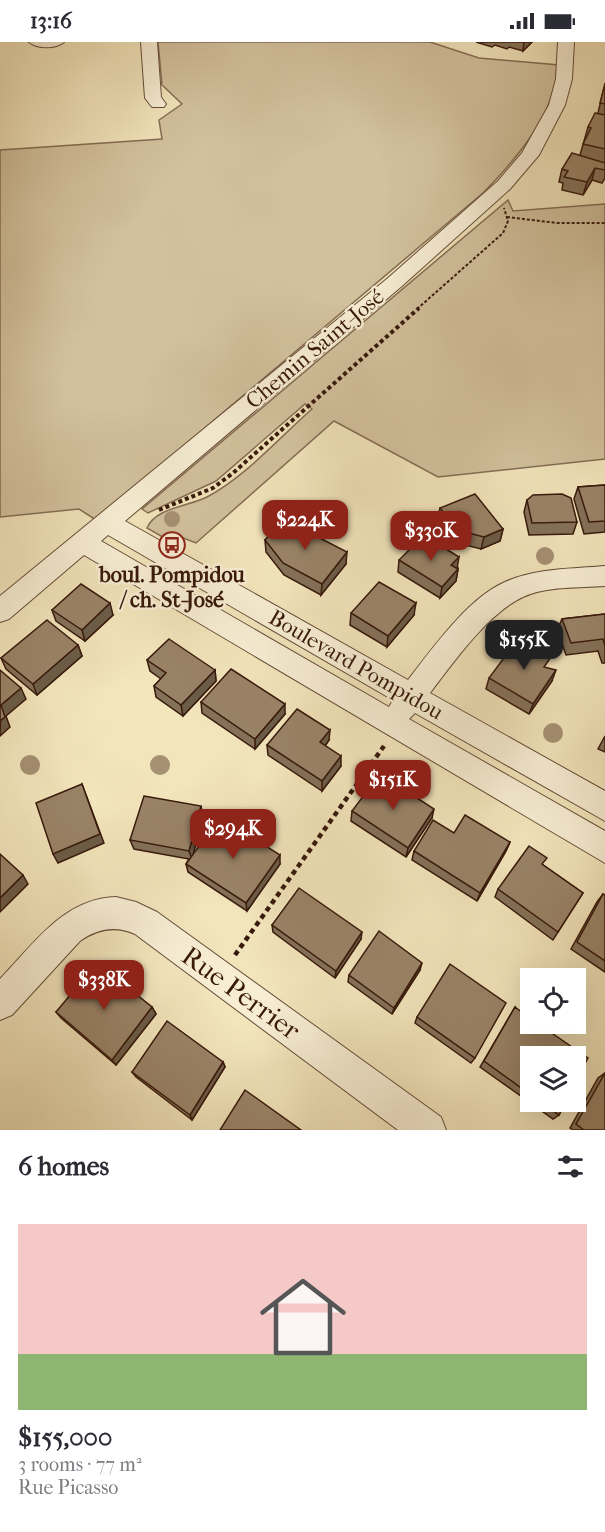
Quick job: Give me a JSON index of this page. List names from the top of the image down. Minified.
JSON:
{"streets":{"street":["Chemin Saint-José","Boulevard Pompidou","Rue Perrier"]},"crossings":[["Chemin Saint-José","Boulevard Pompidou"]],"places":{"bus stop":["boul. Pompidou / ch. St-José"]},"page":{"status":"13:16","price":["$224K","$330K","$155K","$151K","$294K","$338K"],"heading":"6 homes","list":[{"name":"$155,000","note":"3 rooms · 77 m² · Rue Picasso"}]}}
